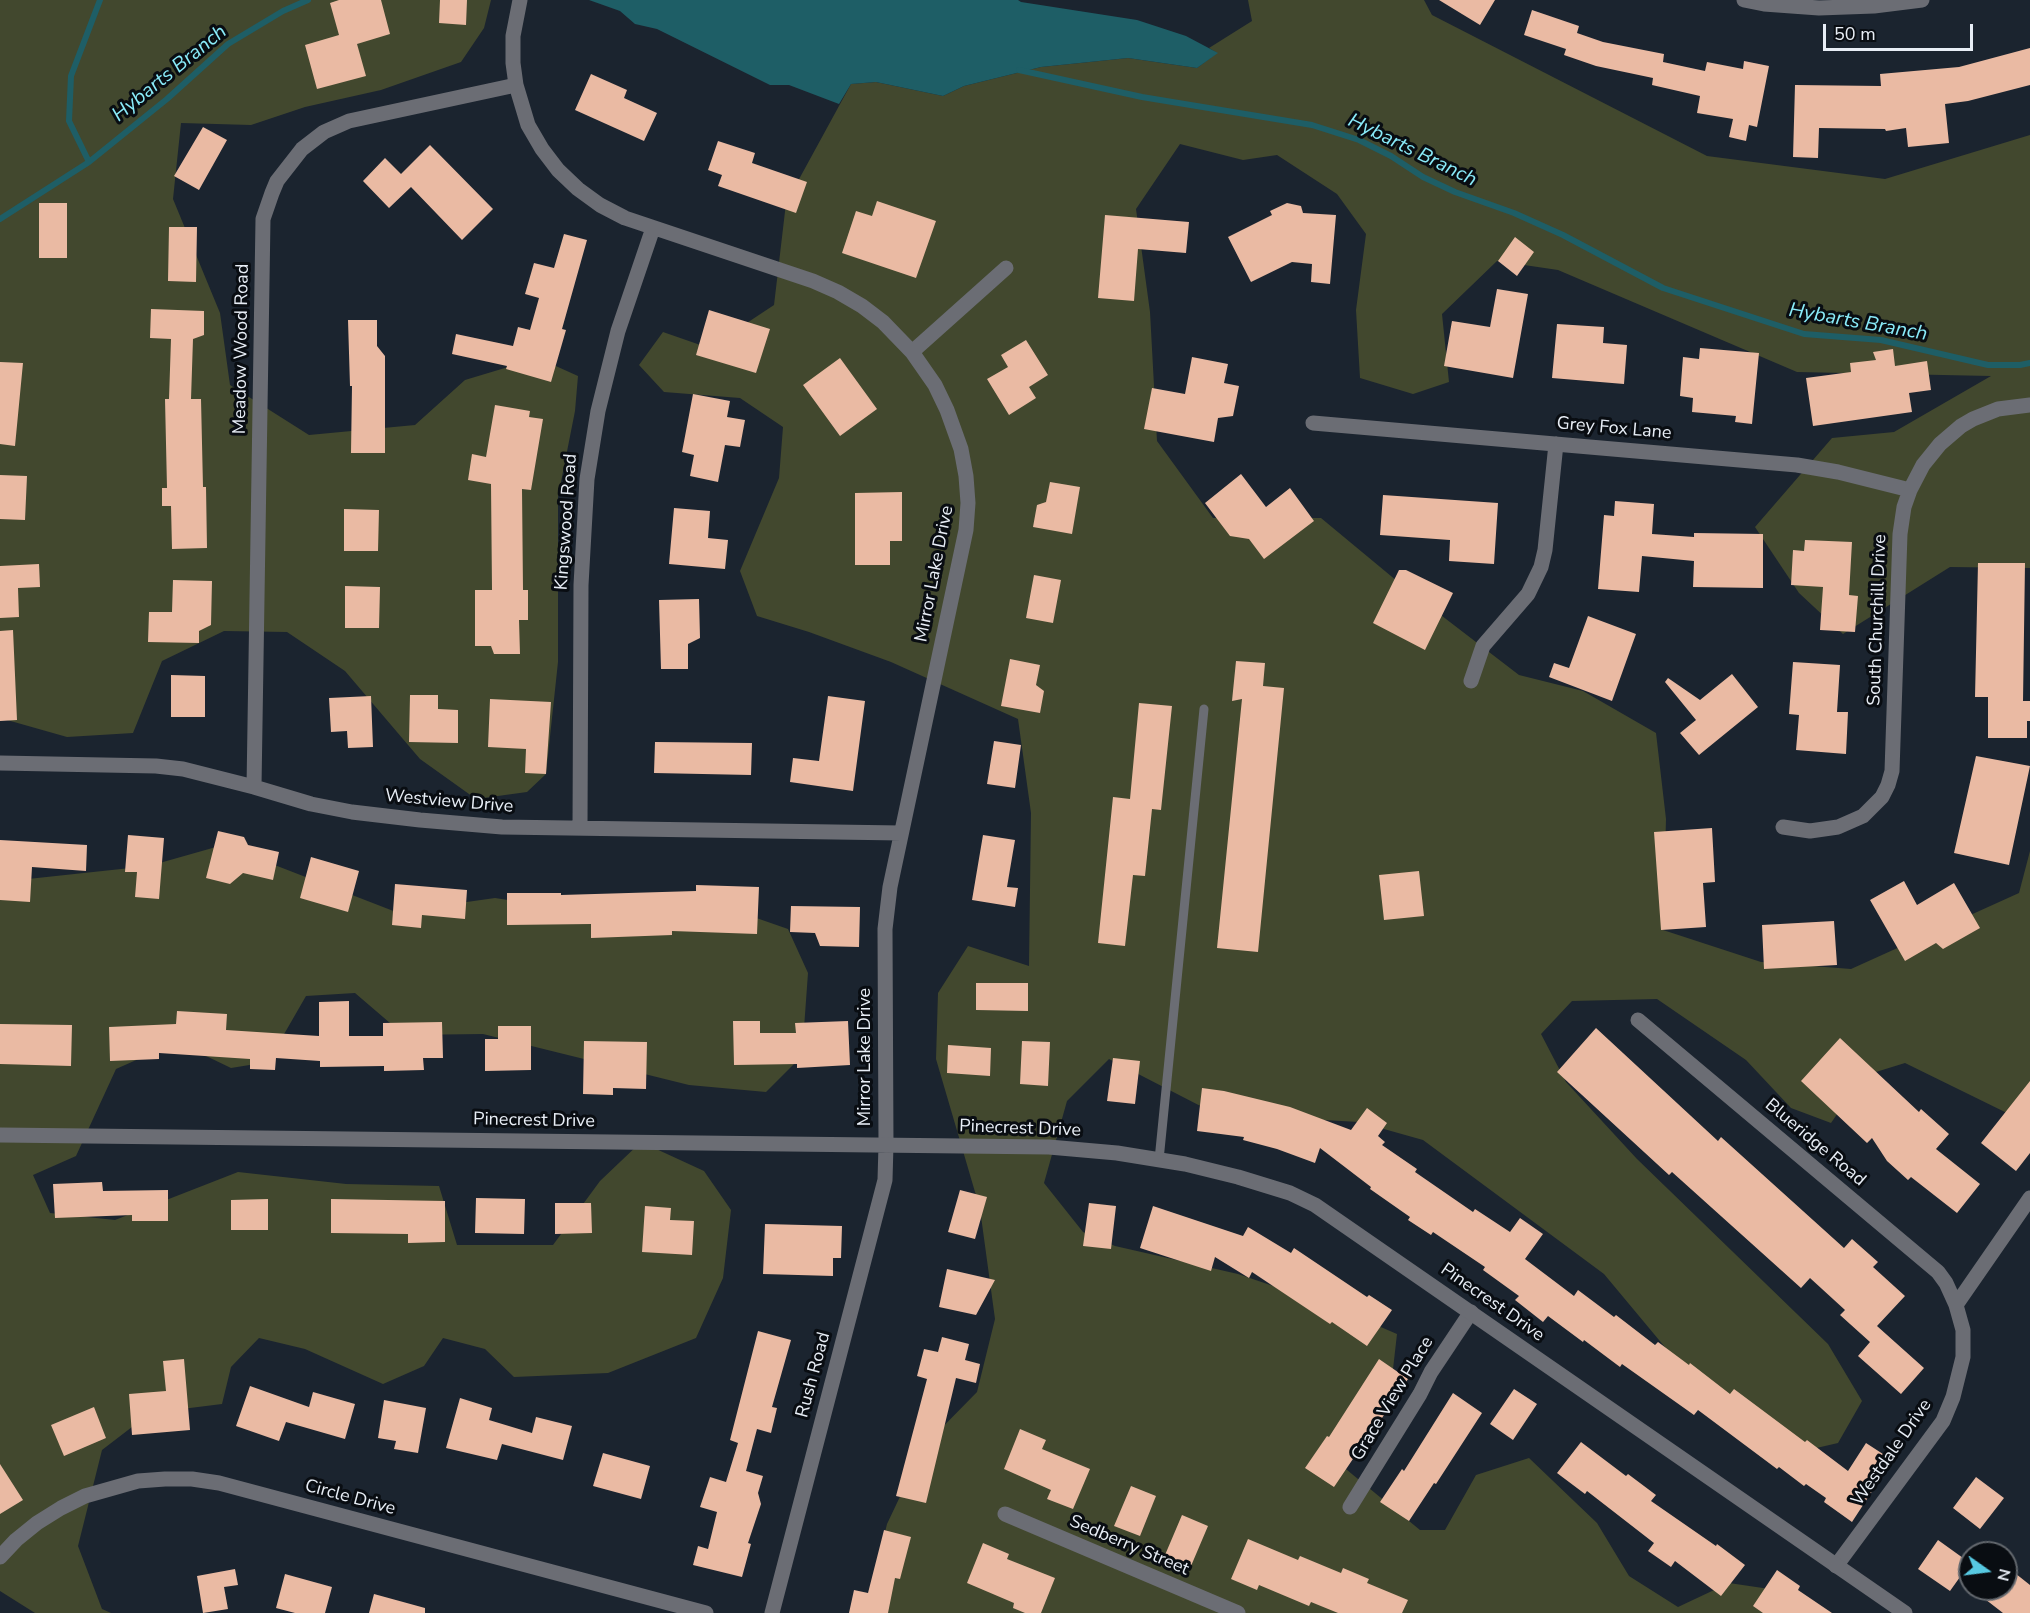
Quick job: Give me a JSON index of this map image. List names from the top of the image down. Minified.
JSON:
{"streets":{"street":["Meadow Wood Road","Grey Fox Lane","Kingswood Road","Mirror Lake Drive","South Churchill Drive","Westview Drive","Pinecrest Drive","Blueridge Road","Rush Road","Grace View Place","Westdale Drive","Circle Drive","Sedberry Street"]},"crossings":[["Meadow Wood Road","Mirror Lake Drive"],["Meadow Wood Road","Westview Drive"],["Grey Fox Lane","South Churchill Drive"],["Kingswood Road","Mirror Lake Drive"],["Kingswood Road","Westview Drive"],["Mirror Lake Drive","Westview Drive"],["Mirror Lake Drive","Pinecrest Drive"],["Mirror Lake Drive","Rush Road"],["Pinecrest Drive","Rush Road"],["Pinecrest Drive","Grace View Place"],["Pinecrest Drive","Westdale Drive"],["Blueridge Road","Westdale Drive"]],"water":["Hybarts Branch"],"scale_bar":"50 m","north":"right"}
